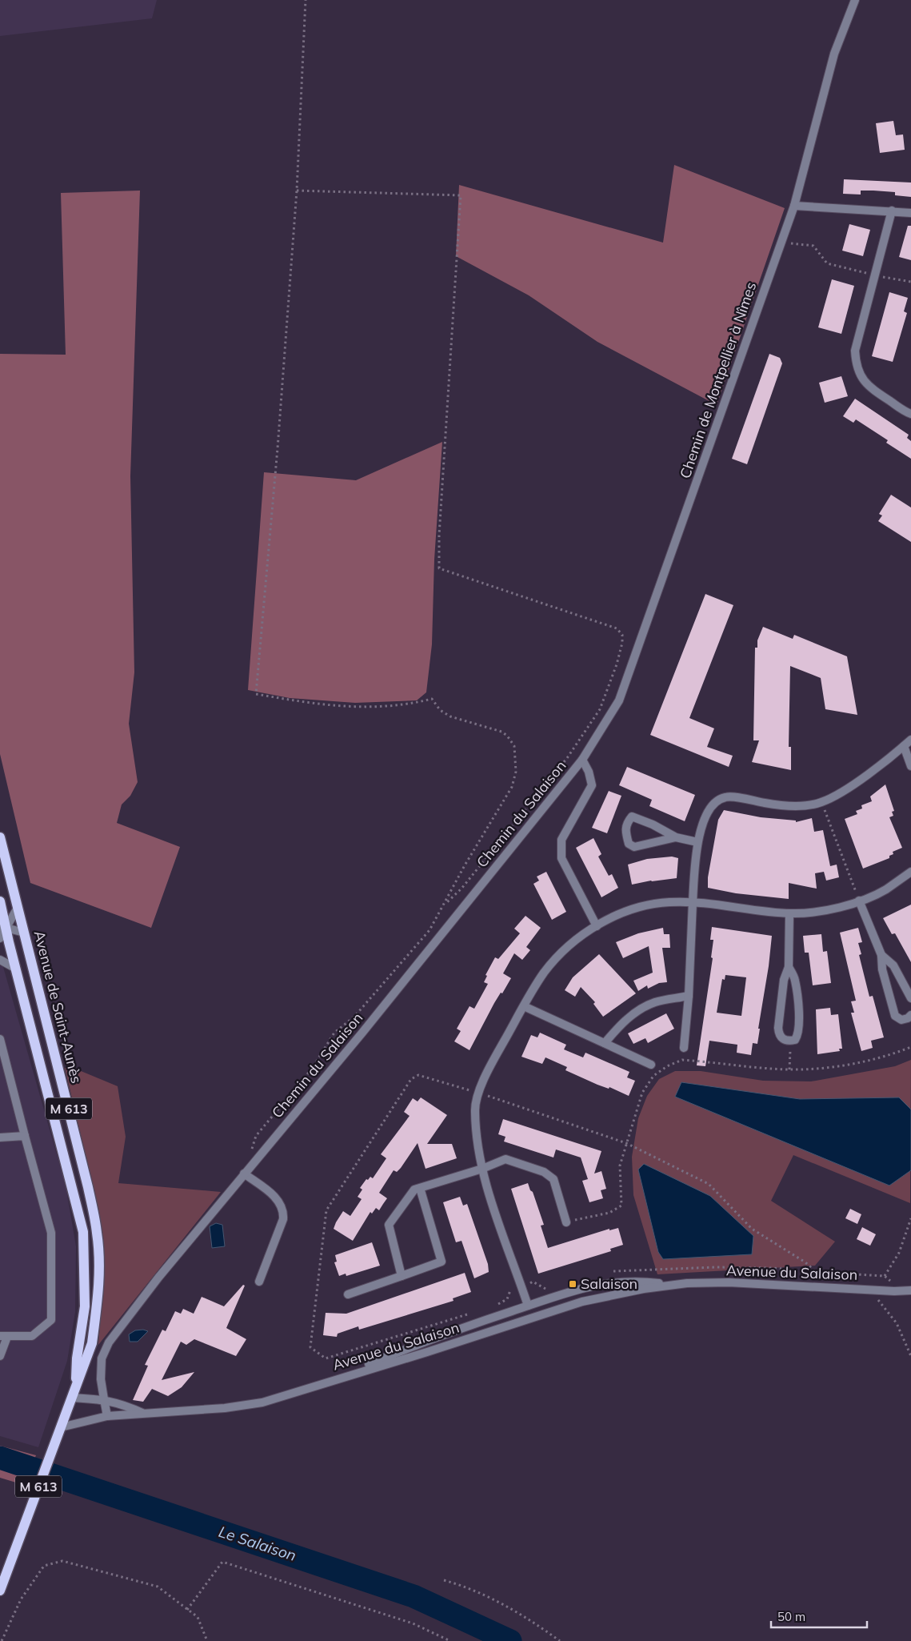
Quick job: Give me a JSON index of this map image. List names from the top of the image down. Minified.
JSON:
{"streets":{"main road":["Avenue de Saint-Aunès","M 613"],"street":["Chemin de Montpellier à Nîmes","Chemin du Salaison","Avenue du Salaison"]},"crossings":[["Chemin de Montpellier à Nîmes","Chemin du Salaison"],["Avenue de Saint-Aunès","M 613"]],"water":["Le Salaison"],"places":{"transit":["Salaison"]},"scale_bar":"50 m"}
